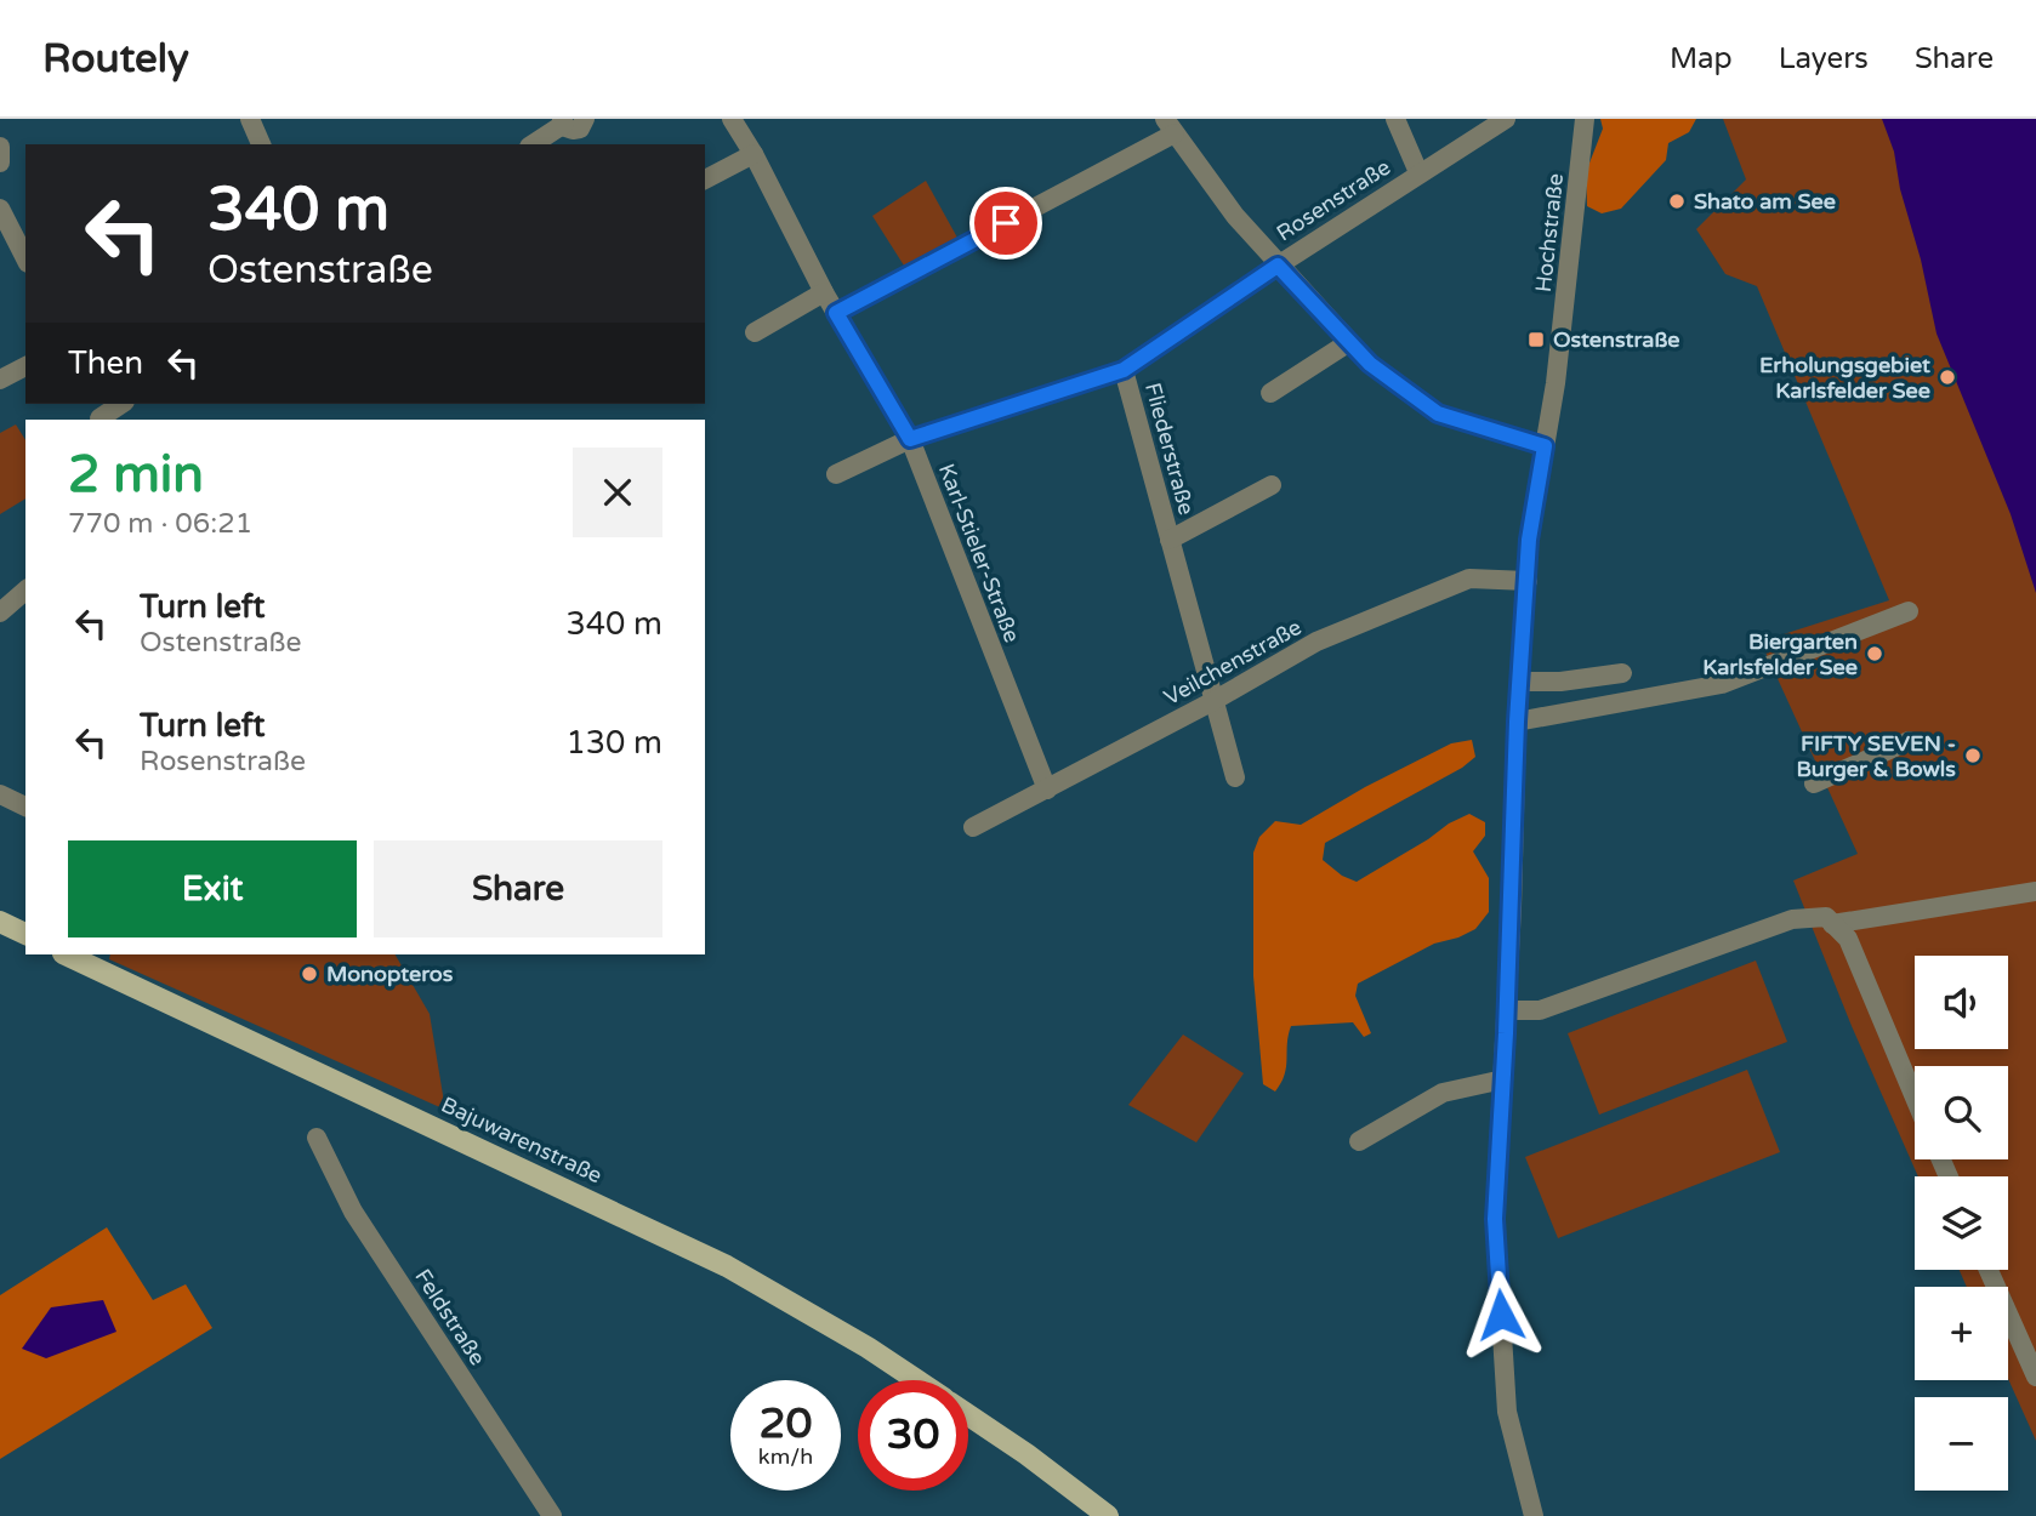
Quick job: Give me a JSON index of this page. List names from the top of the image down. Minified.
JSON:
{"streets":{"main road":["Bajuwarenstraße"],"street":["Rosenstraße","Hochstraße","Fliederstraße","Karl-Stieler-Straße","Veilchenstraße","Feldstraße"]},"crossings":[["Rosenstraße","Fliederstraße"],["Rosenstraße","Karl-Stieler-Straße"],["Hochstraße","Veilchenstraße"],["Fliederstraße","Veilchenstraße"],["Karl-Stieler-Straße","Veilchenstraße"]],"places":{"other":["Shato am See","Erholungsgebiet Karlsfelder See","Biergarten Karlsfelder See","FIFTY SEVEN - Burger & Bowls","Monopteros"],"transit":["Ostenstraße"]},"page":{"header":"Routely","nav":["Map","Layers","Share"],"turn":["340 m","Ostenstraße"],"then":"Then","heading":["2 min","770 m · 06:21"],"list":[{"name":"Turn left","note":"Ostenstraße","value":"340 m"},{"name":"Turn left","note":"Rosenstraße","value":"130 m"}],"buttons":["Exit","Share"],"map_buttons":["+","−"],"speed":"20 km/h","limit":"30"}}
